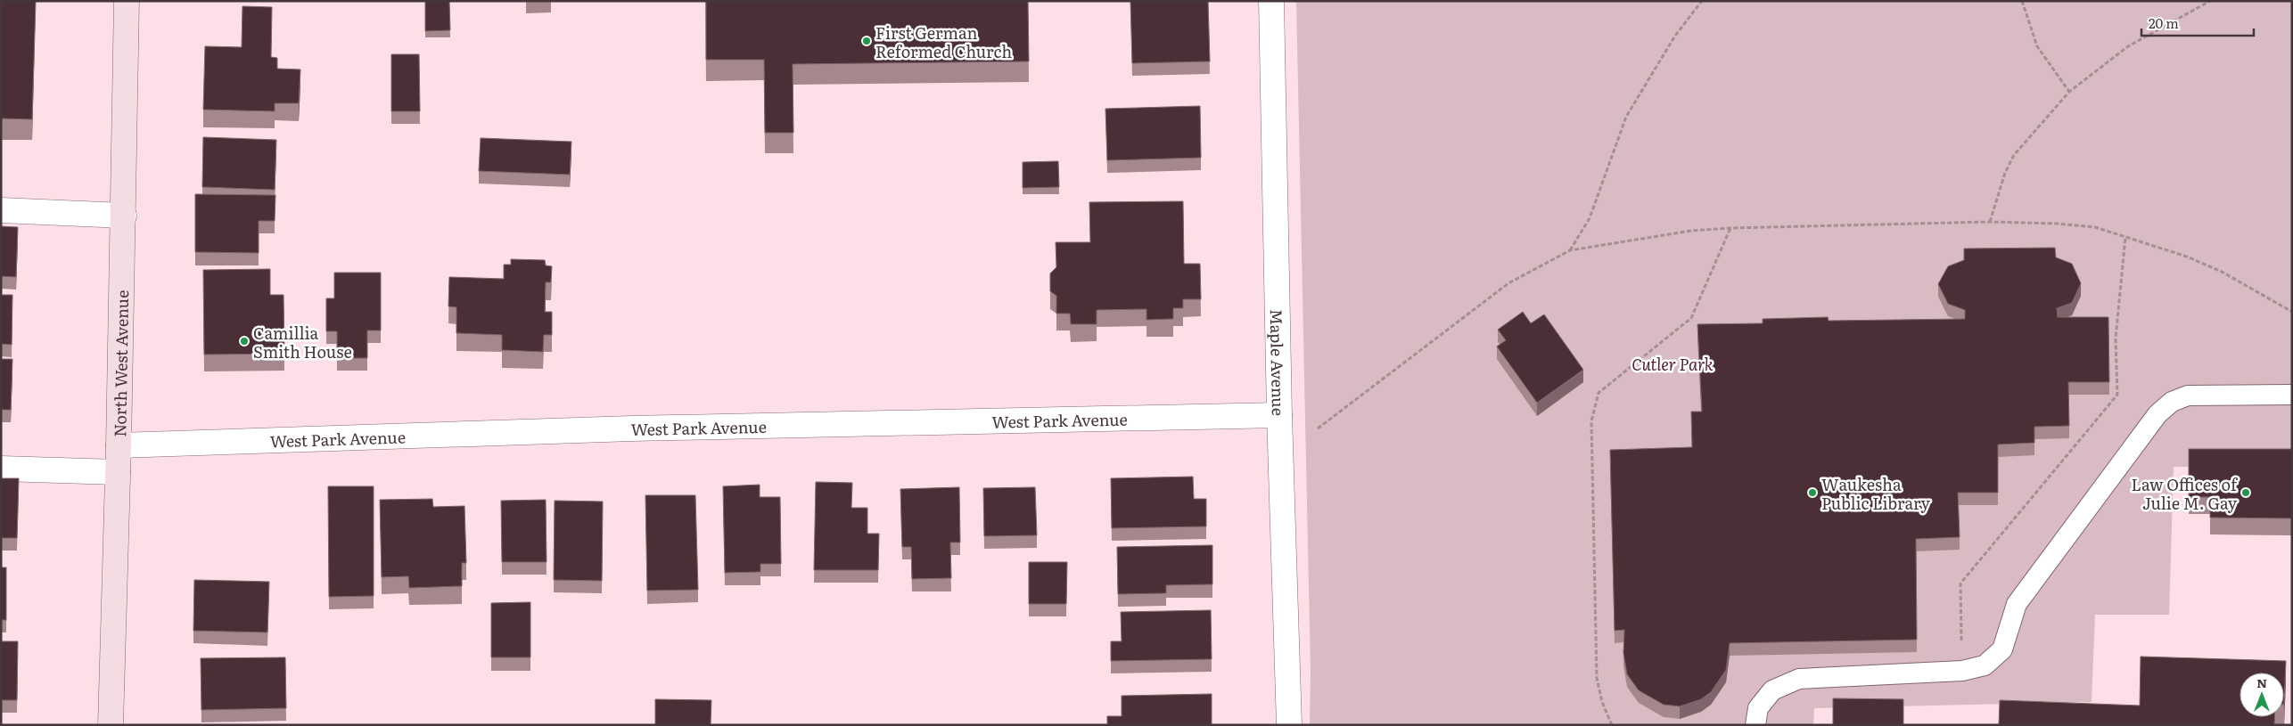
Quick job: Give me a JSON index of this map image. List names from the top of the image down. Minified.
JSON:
{"streets":{"street":["North West Avenue","Maple Avenue","West Park Avenue"]},"crossings":[["North West Avenue","West Park Avenue"],["Maple Avenue","West Park Avenue"]],"parks":["Cutler Park"],"places":["First German Reformed Church","Camillia Smith House","Waukesha Public Library","Law Offices of Julie M. Gay"],"scale_bar":"20 m","north":"top"}
